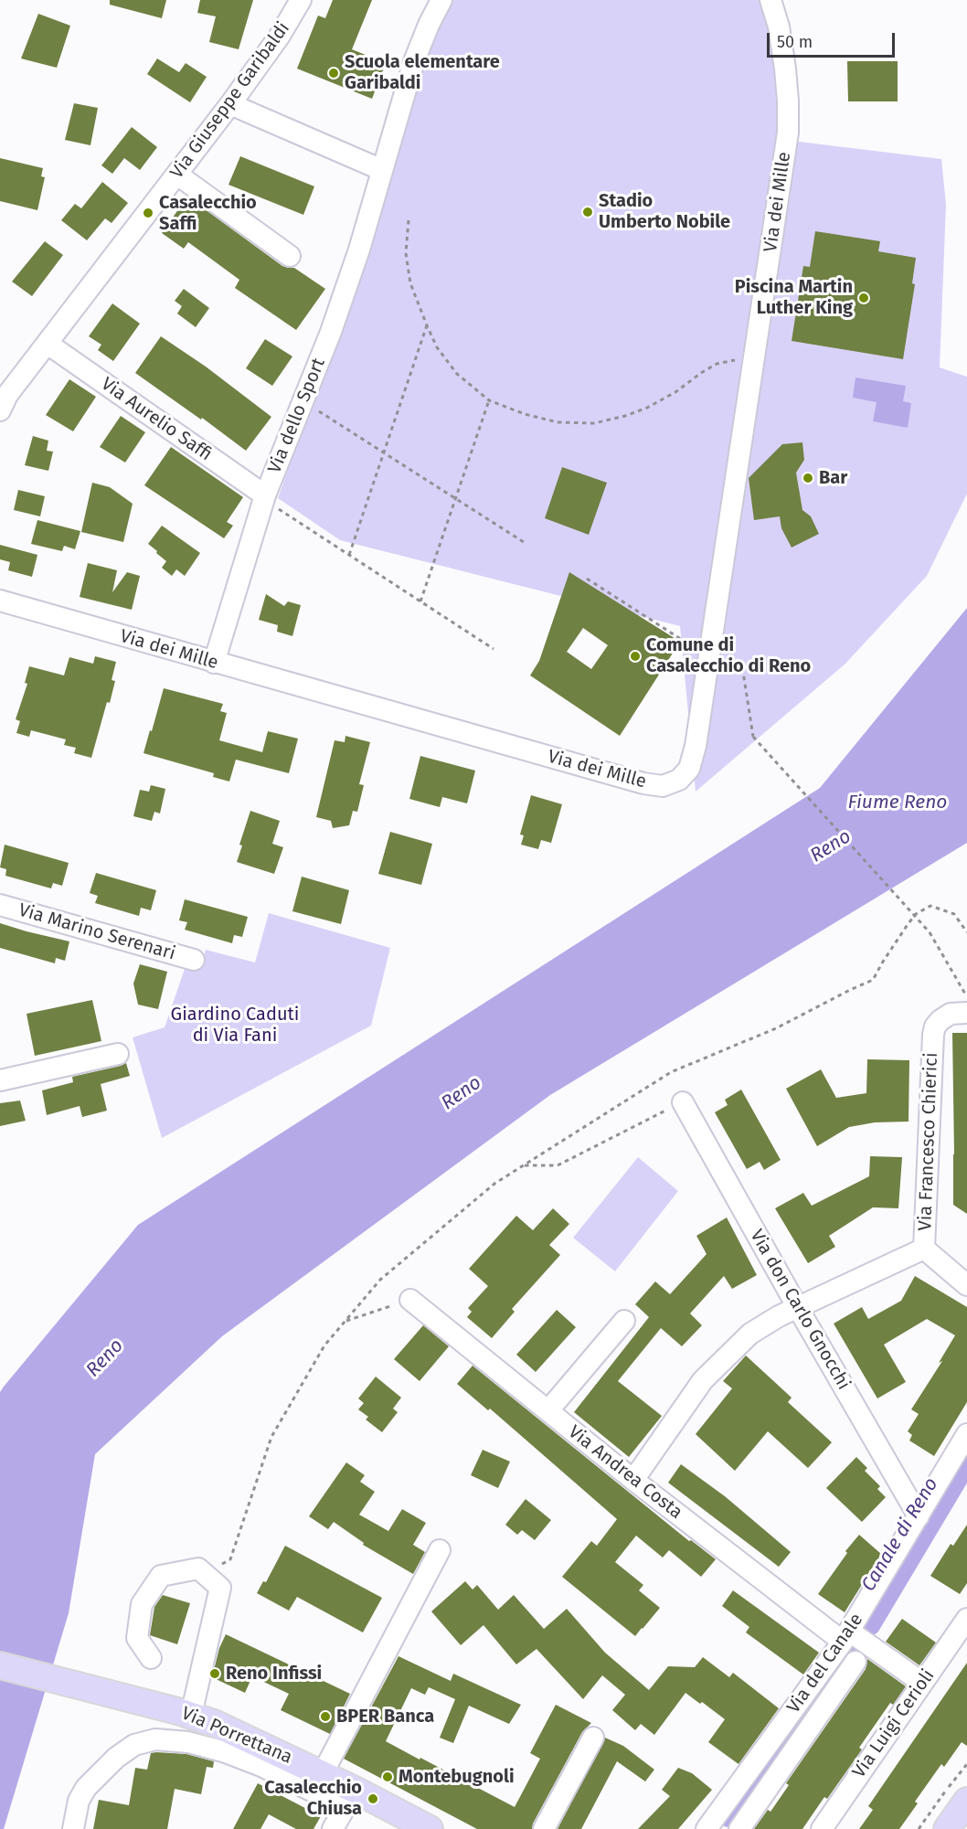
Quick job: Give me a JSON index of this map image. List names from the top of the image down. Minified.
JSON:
{"streets":{"main road":["Via Porrettana"],"street":["Via Giuseppe Garibaldi","Via dei Mille","Via dello Sport","Via Aurelio Saffi","Via Marino Serenari","Via Francesco Chierici","Via don Carlo Gnocchi","Via Andrea Costa","Via del Canale","Via Luigi Cerioli"]},"crossings":[["Via Giuseppe Garibaldi","Via Aurelio Saffi"],["Via dei Mille","Via dello Sport"],["Via dello Sport","Via Aurelio Saffi"],["Via don Carlo Gnocchi","Via del Canale"],["Via Andrea Costa","Via del Canale"],["Via Andrea Costa","Via Luigi Cerioli"]],"water":["Fiume Reno","Reno","Canale di Reno"],"parks":["Giardino Caduti di Via Fani"],"places":["Scuola elementare Garibaldi","Stadio Umberto Nobile","Casalecchio Saffi","Piscina Martin Luther King","Bar","Comune di Casalecchio di Reno","Reno Infissi","BPER Banca","Montebugnoli","Casalecchio Chiusa"],"scale_bar":"50 m"}
